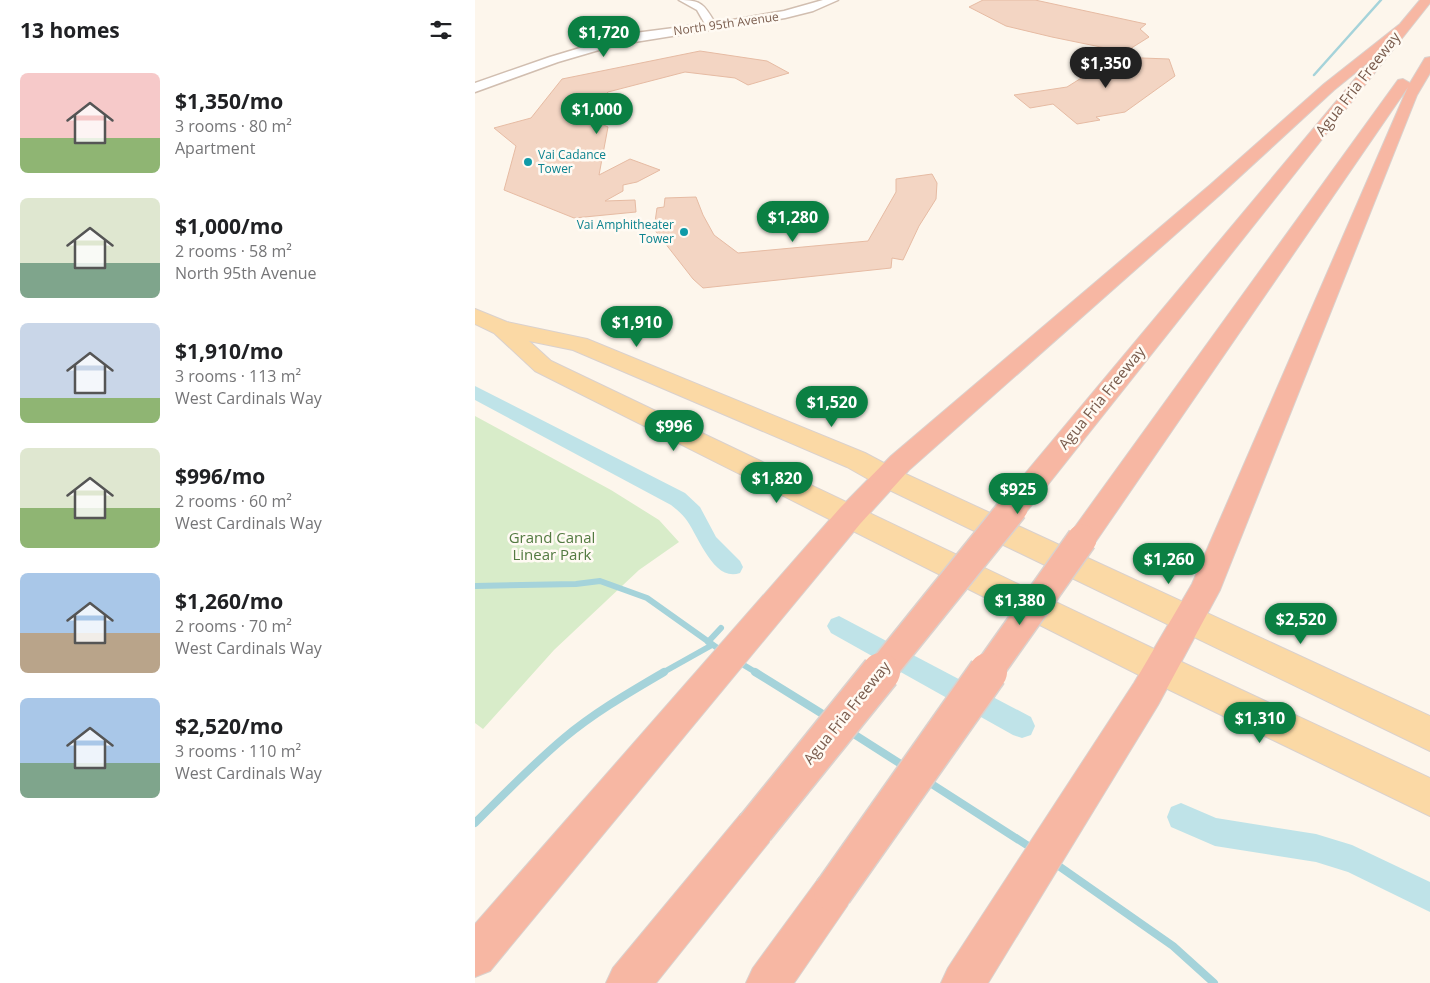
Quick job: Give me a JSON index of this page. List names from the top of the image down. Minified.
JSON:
{"streets":{"highway":["Agua Fria Freeway"],"street":["North 95th Avenue"]},"parks":["Grand Canal Linear Park"],"places":["Vai Cadance Tower","Vai Amphitheater Tower"],"page":{"heading":"13 homes","price":["$1,720","$1,350","$1,000","$1,280","$1,910","$1,520","$996","$1,820","$925","$1,260","$1,380","$2,520","$1,310"],"list":[{"name":"$1,350/mo","note":"3 rooms · 80 m² · Apartment"},{"name":"$1,000/mo","note":"2 rooms · 58 m² · North 95th Avenue"},{"name":"$1,910/mo","note":"3 rooms · 113 m² · West Cardinals Way"},{"name":"$996/mo","note":"2 rooms · 60 m² · West Cardinals Way"},{"name":"$1,260/mo","note":"2 rooms · 70 m² · West Cardinals Way"},{"name":"$2,520/mo","note":"3 rooms · 110 m² · West Cardinals Way"}]}}
